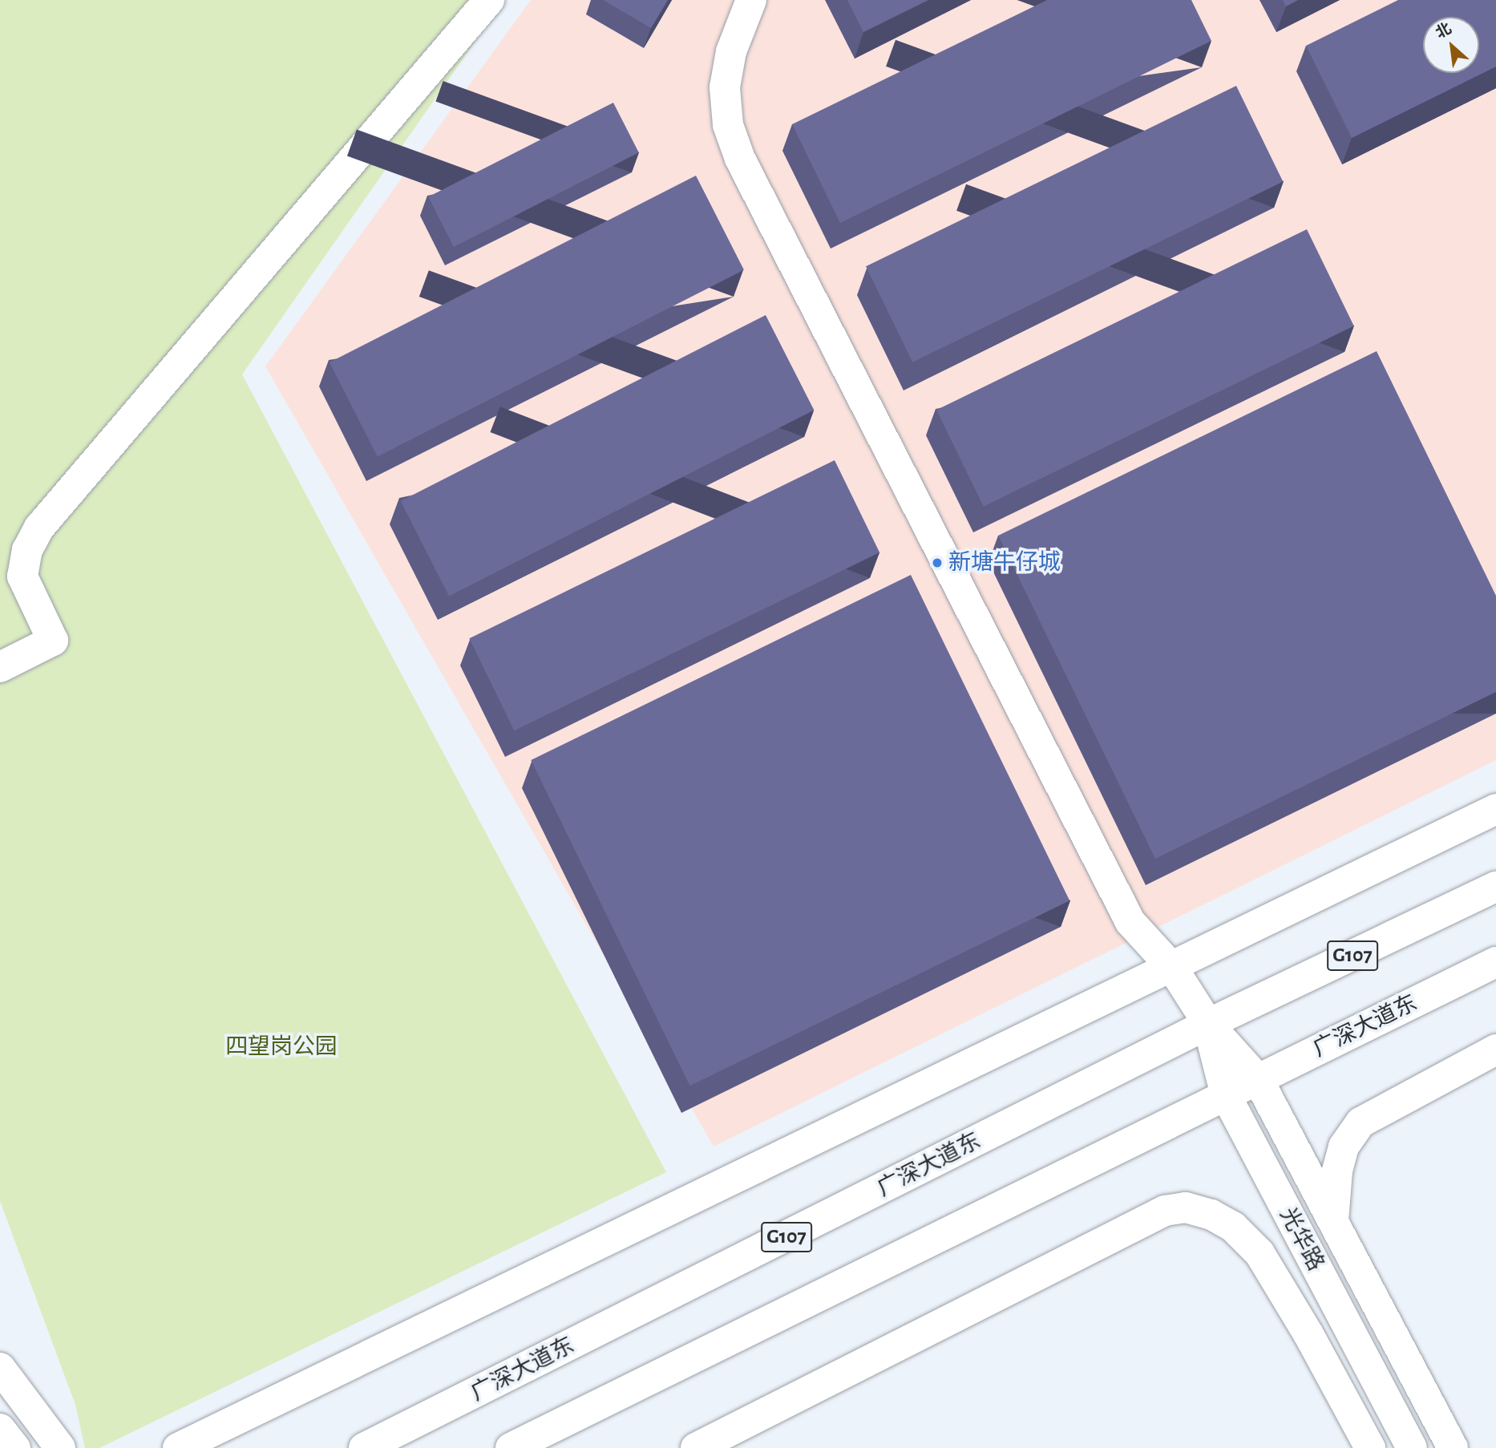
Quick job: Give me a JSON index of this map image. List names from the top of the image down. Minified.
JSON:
{"streets":{"main road":["G107","广深大道东","光华路"]},"crossings":[["广深大道东","光华路"]],"parks":["四望岗公园"],"places":["新塘牛仔城"],"north":"top left"}
